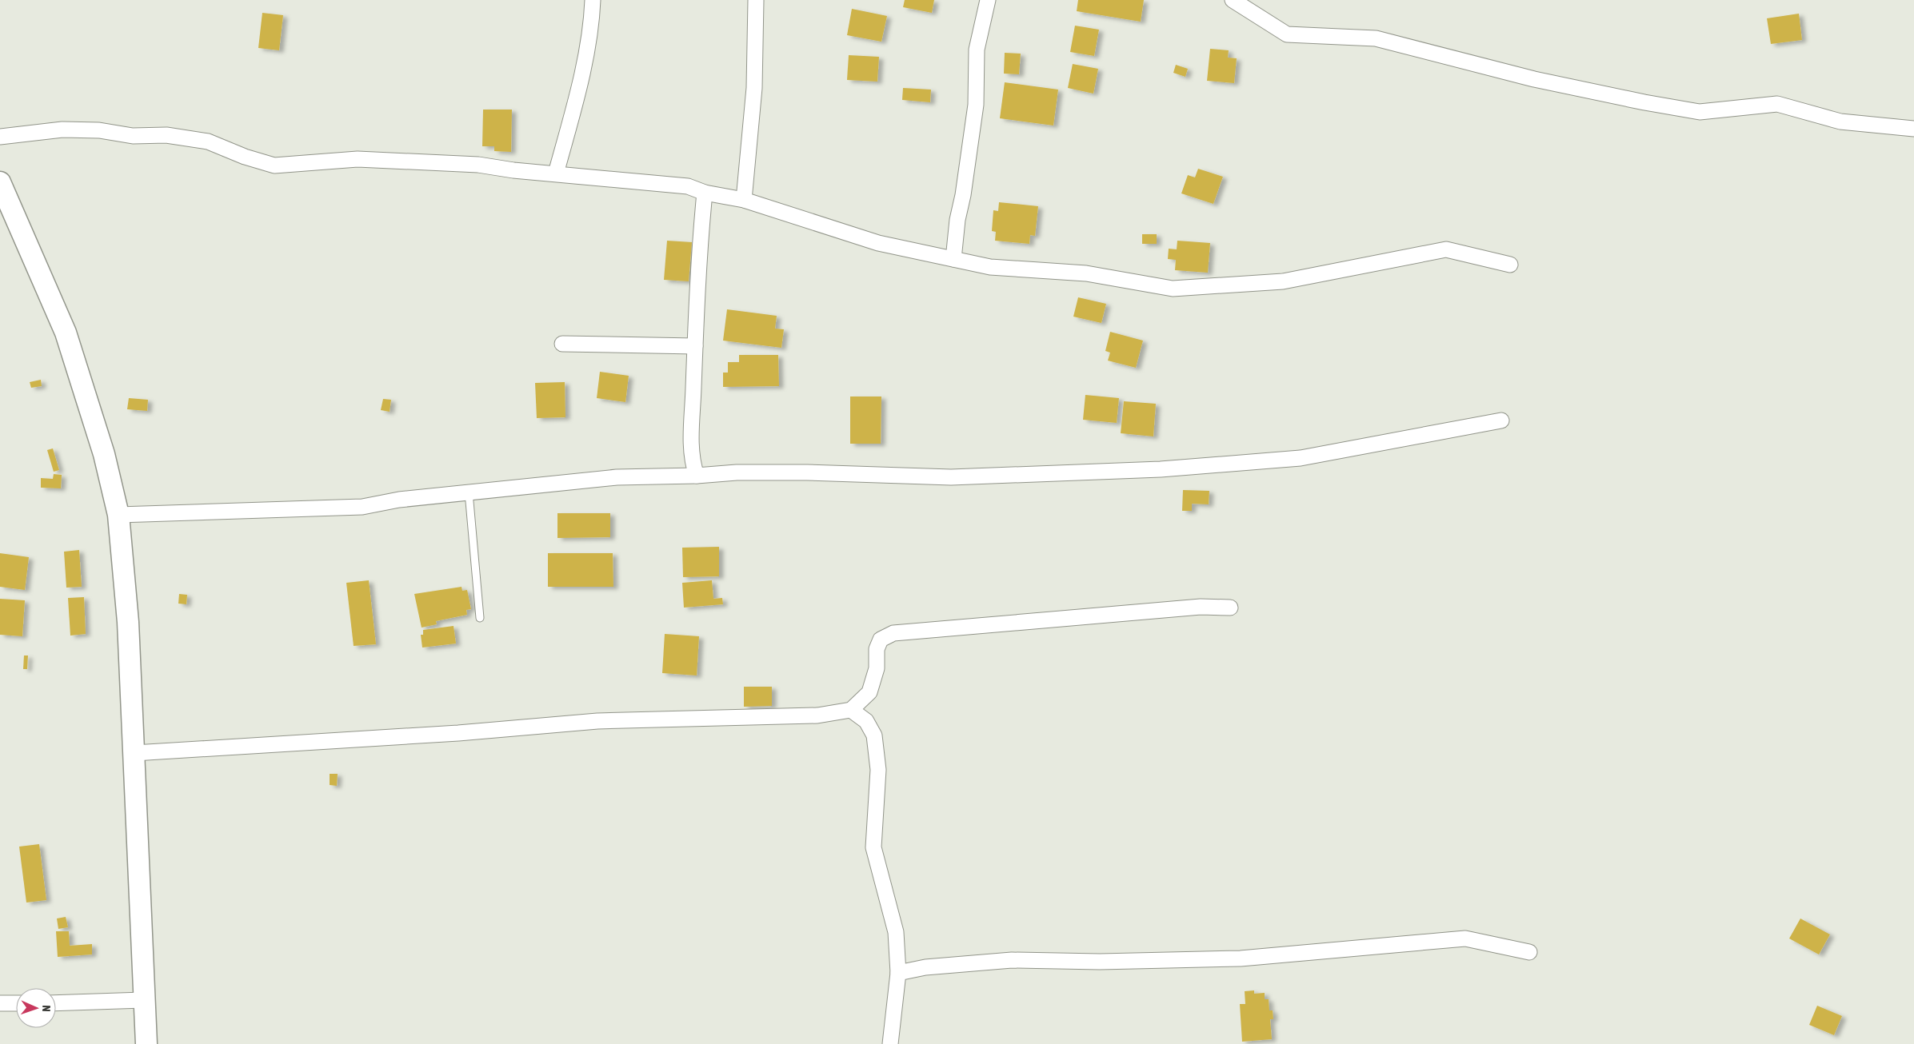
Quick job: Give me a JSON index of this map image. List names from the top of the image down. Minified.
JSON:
{"north":"right"}
